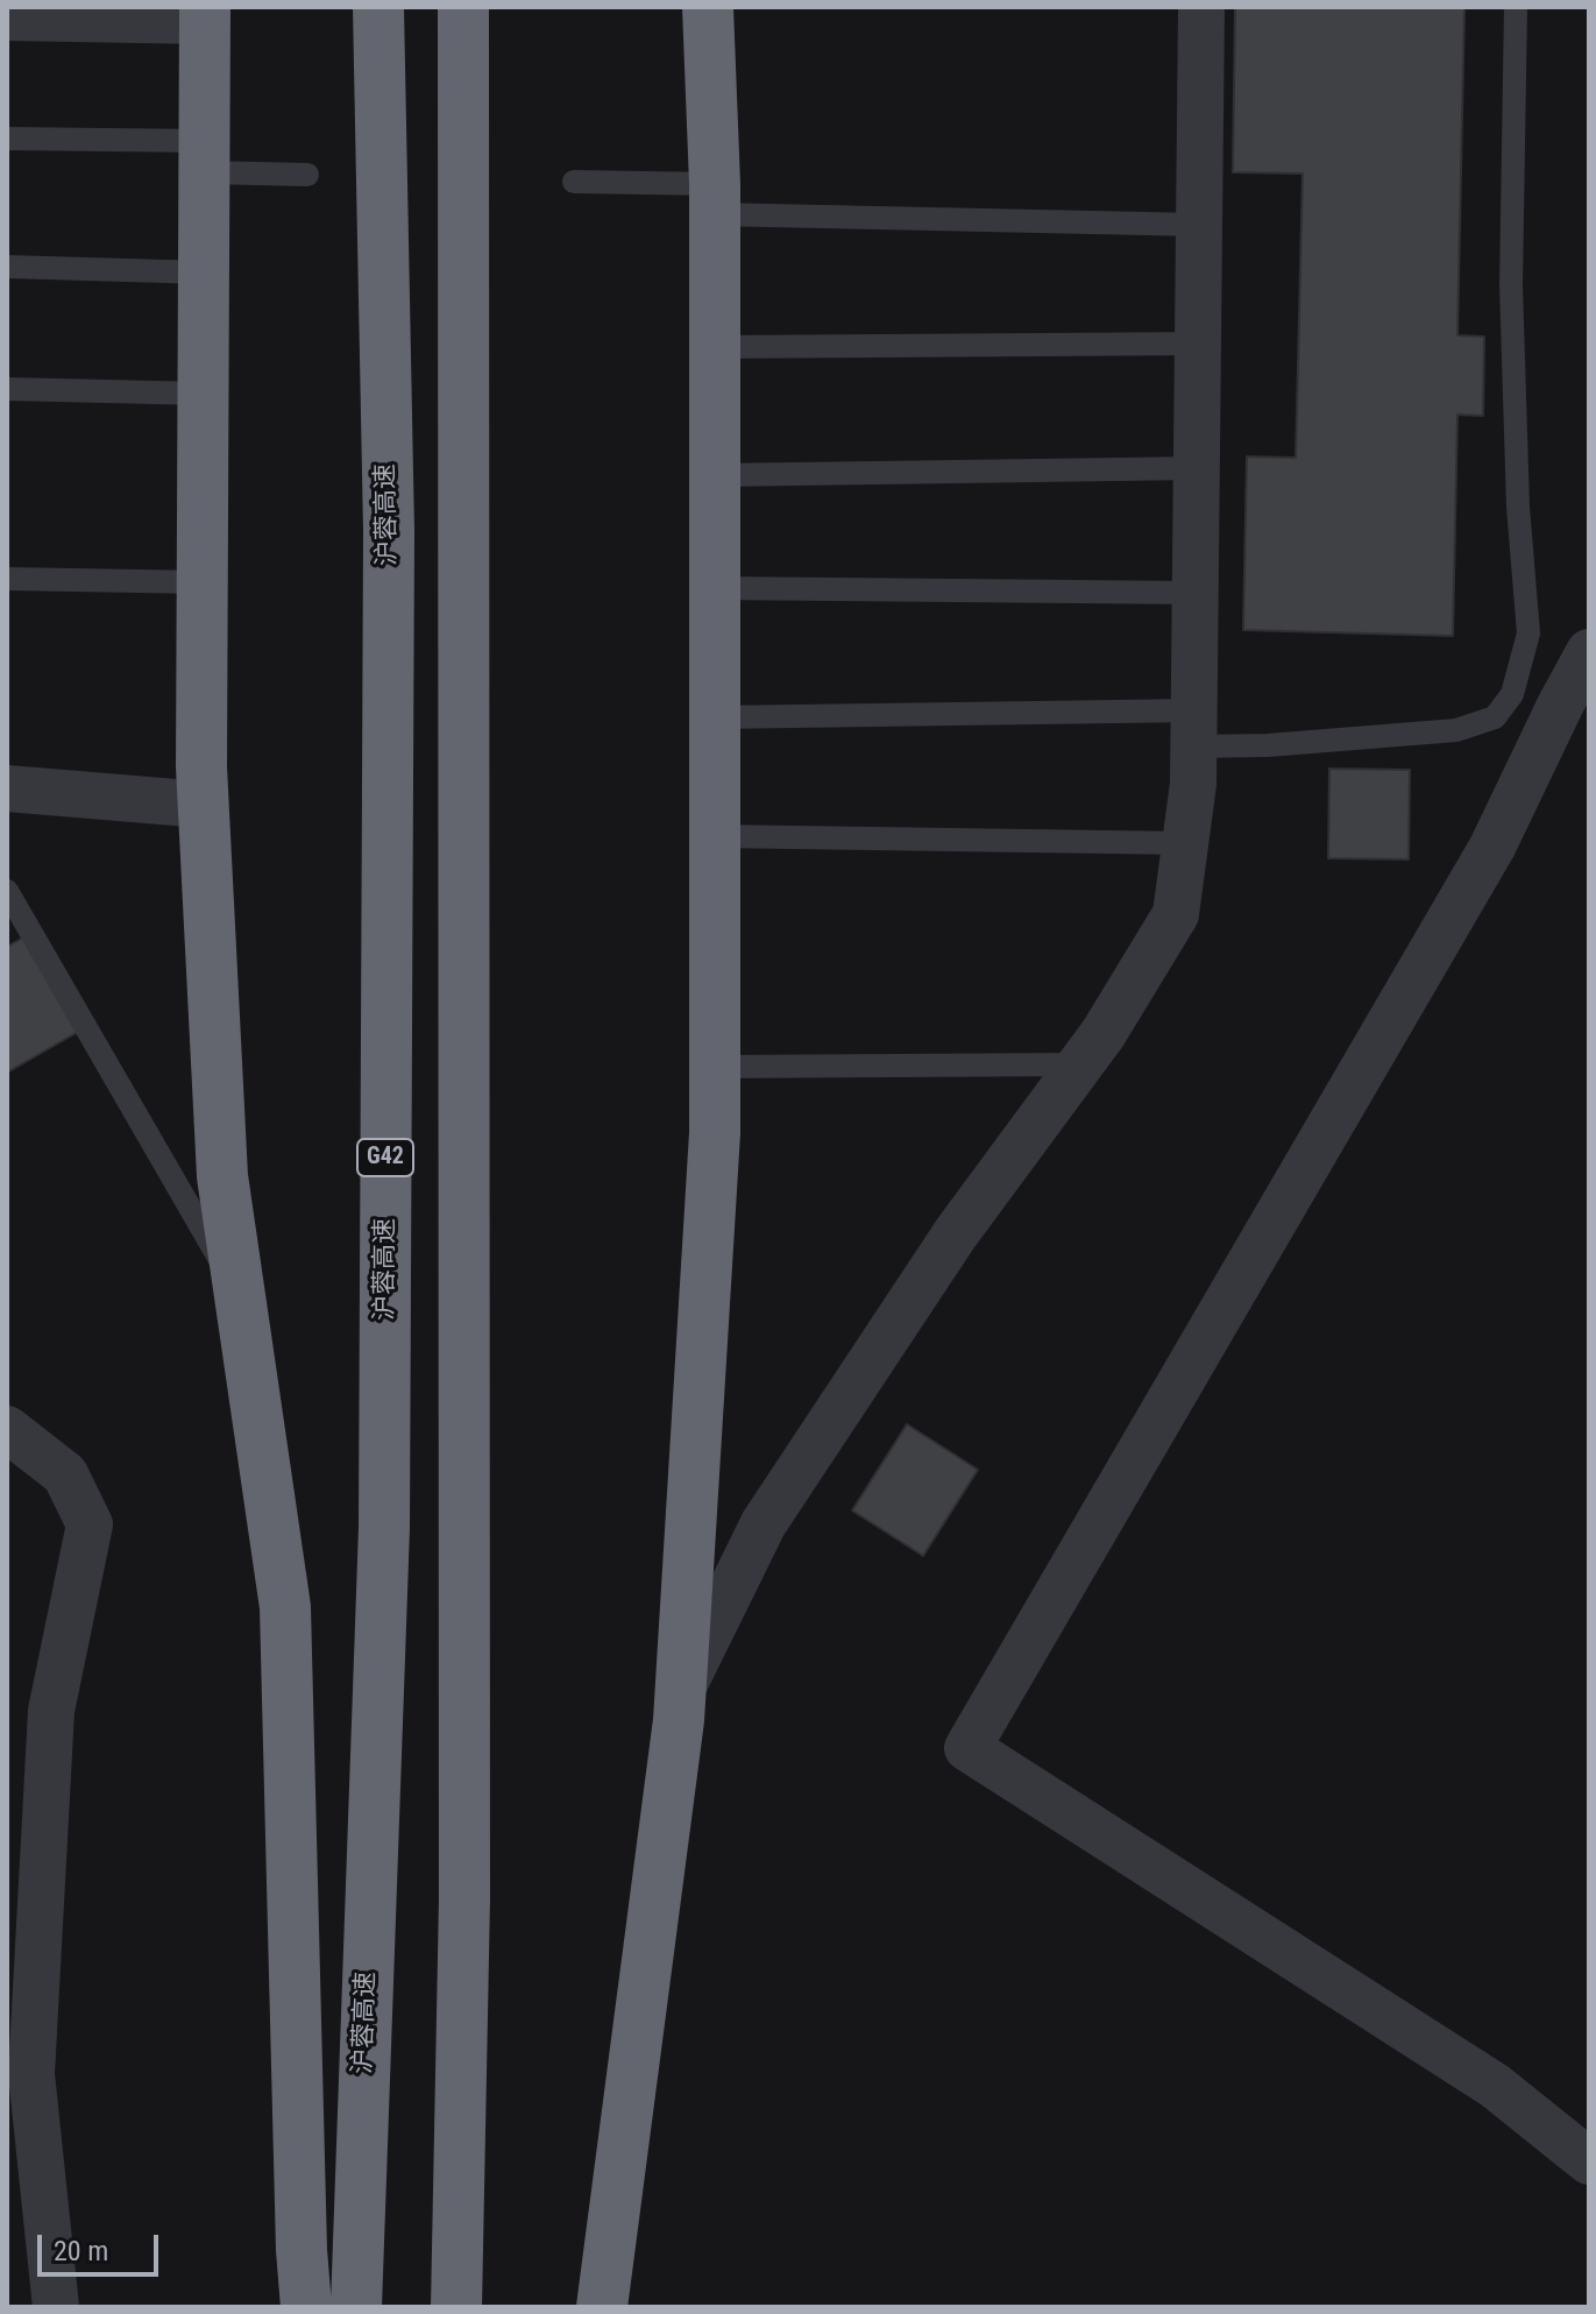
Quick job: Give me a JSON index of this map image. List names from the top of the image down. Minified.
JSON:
{"streets":{"highway":["沪蓉高速","G42"]},"scale_bar":"20 m"}
